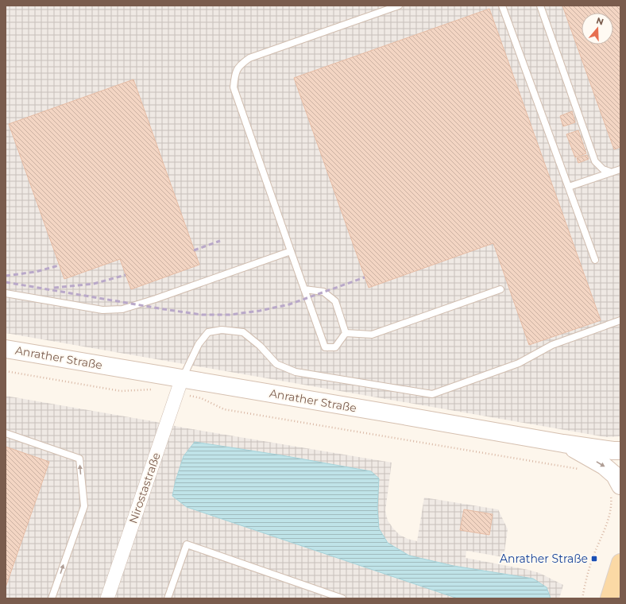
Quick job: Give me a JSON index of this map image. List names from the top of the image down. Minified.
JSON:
{"streets":{"main road":["Anrather Straße"],"street":["Nirostastraße"]},"crossings":[["Anrather Straße","Nirostastraße"]],"places":{"transit":["Anrather Straße"]},"north":"top"}
